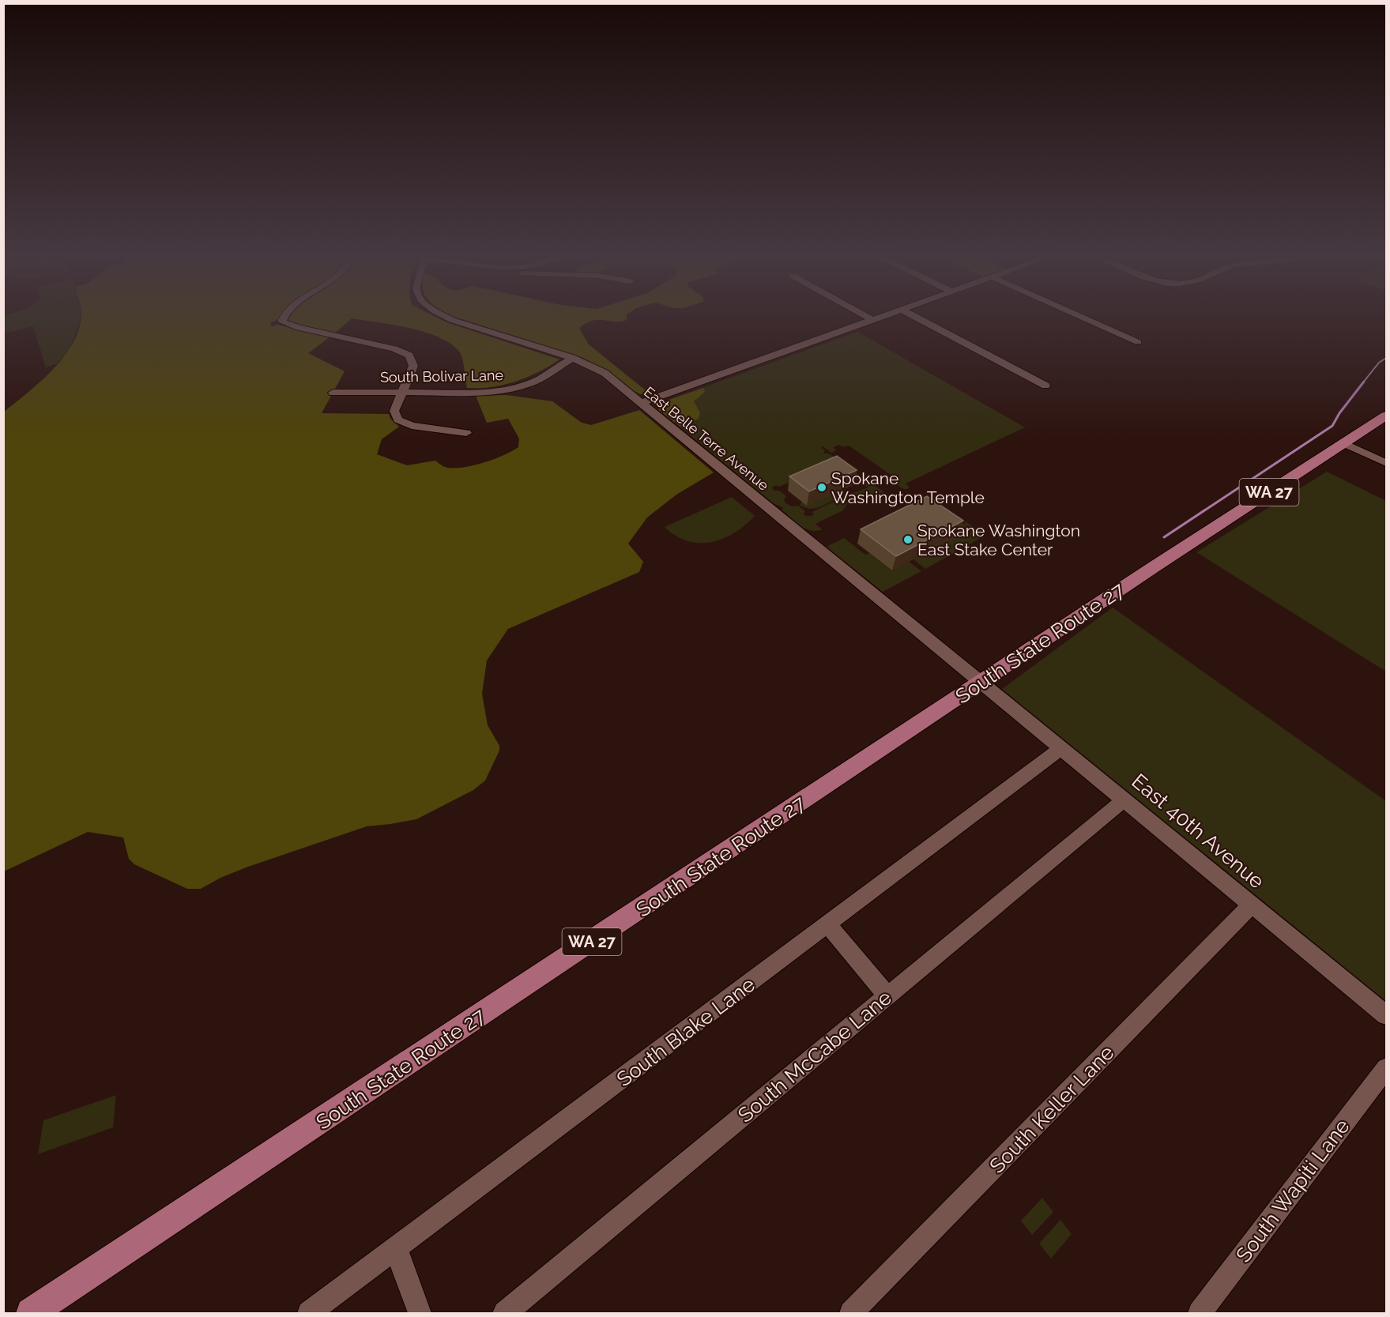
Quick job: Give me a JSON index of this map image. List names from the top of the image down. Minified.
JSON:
{"streets":{"main road":["WA 27","South State Route 27"],"street":["South Bolivar Lane","East Belle Terre Avenue","East 40th Avenue","South Blake Lane","South McCabe Lane","South Keller Lane","South Wapiti Lane"]},"crossings":[["South Bolivar Lane","East Belle Terre Avenue"],["East Belle Terre Avenue","South State Route 27"],["East Belle Terre Avenue","East 40th Avenue"],["South State Route 27","East 40th Avenue"],["East 40th Avenue","South Blake Lane"],["East 40th Avenue","South McCabe Lane"],["East 40th Avenue","South Keller Lane"]],"places":["Spokane Washington Temple","Spokane Washington East Stake Center"]}
